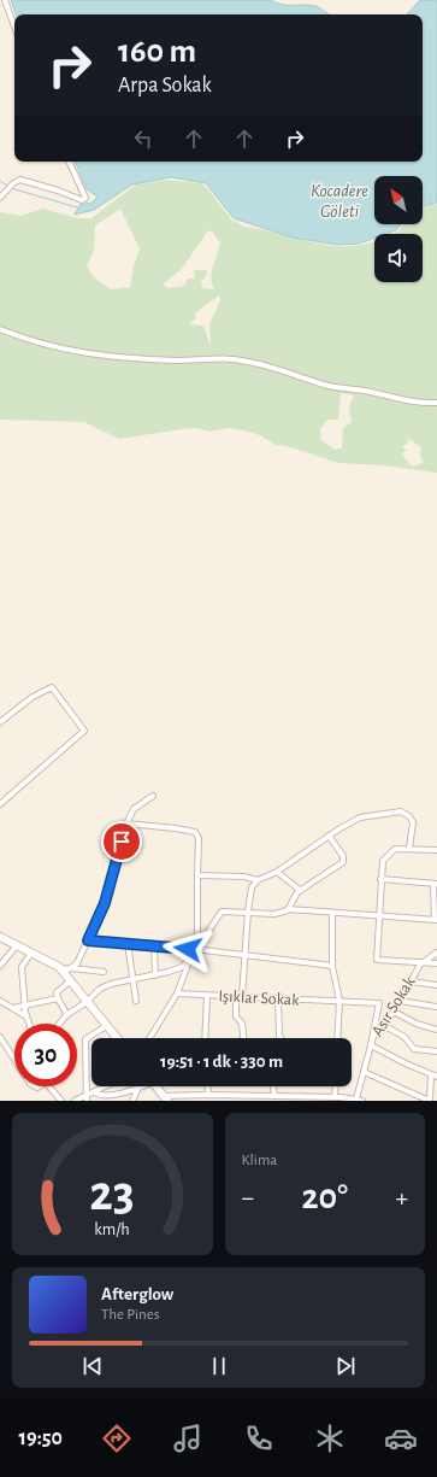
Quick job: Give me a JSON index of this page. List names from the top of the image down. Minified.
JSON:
{"streets":{"street":["Işıklar Sokak","Asır Sokak"]},"crossings":[["Işıklar Sokak","Asır Sokak"]],"water":["Kocadere Göleti"],"north":"top left","page":{"turn":["160 m","Arpa Sokak"],"limit":"30","trip":"19:51 · 1 dk · 330 m","tile":"Klima","heat":["−","20°","+"],"song":["Afterglow","The Pines"],"tabs":"19:50","gauge":["23","km/h"]}}
